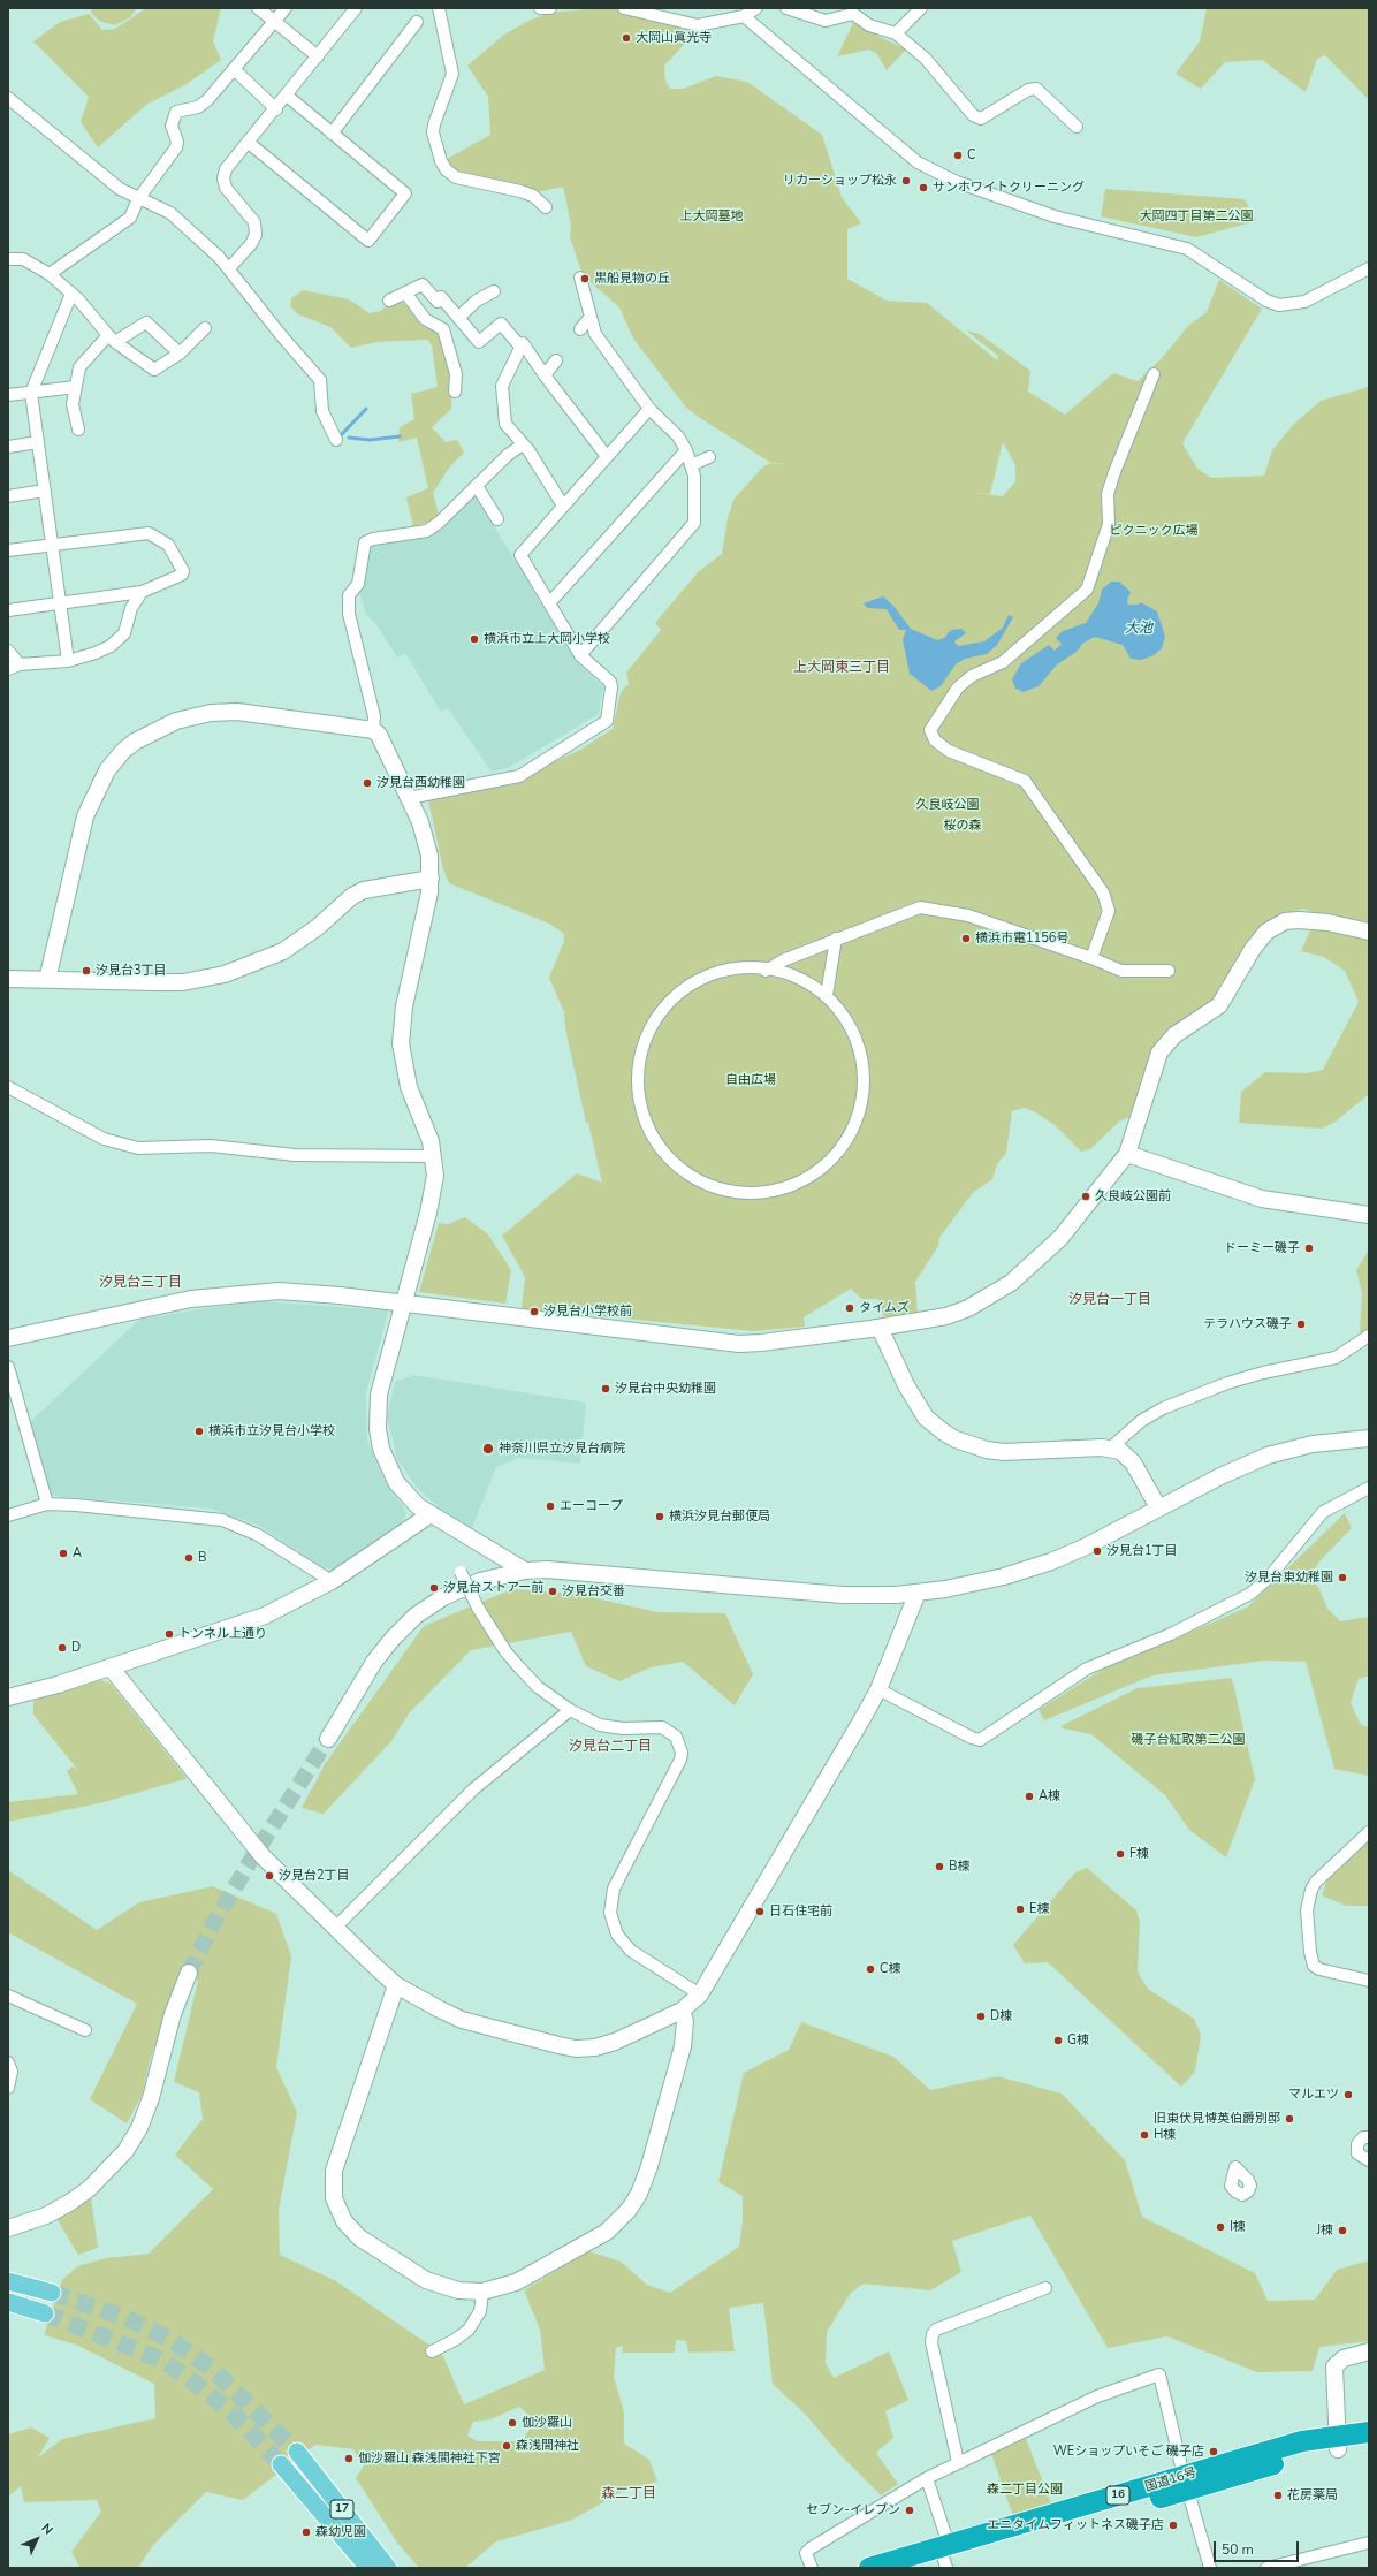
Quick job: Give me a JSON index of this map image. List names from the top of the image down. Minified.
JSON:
{"streets":{"highway":["国道16号","16"],"main road":["17"]},"districts":["上大岡東三丁目","汐見台三丁目","汐見台一丁目","汐見台二丁目","森二丁目"],"water":["大池"],"parks":["上大岡墓地","大岡四丁目第二公園","ピクニック広場","久良岐公園","桜の森","自由広場","磯子台紅取第二公園","森二丁目公園"],"places":["大岡山眞光寺","C","リカーショップ松永","サンホワイトクリーニング","黒船見物の丘","横浜市立上大岡小学校","汐見台西幼稚園","横浜市電1156号","汐見台3丁目","久良岐公園前","ドーミー磯子","タイムズ","汐見台小学校前","テラハウス磯子","汐見台中央幼稚園","横浜市立汐見台小学校","神奈川県立汐見台病院","エーコープ","横浜汐見台郵便局","汐見台1丁目","A","B","汐見台東幼稚園","汐見台ストアー前","汐見台交番","トンネル上通り","D","A棟","F棟","B棟","汐見台2丁目","E棟","日石住宅前","C棟","D棟","G棟","マルエツ","旧東伏見博英伯爵別邸","H棟","I棟","J棟","伽沙羅山","森浅間神社","WEショップいそご 磯子店","伽沙羅山 森浅間神社下宮","花房薬局","セブン-イレブン","エニタイムフィットネス磯子店","森幼児園"],"scale_bar":"50 m","north":"top right"}
